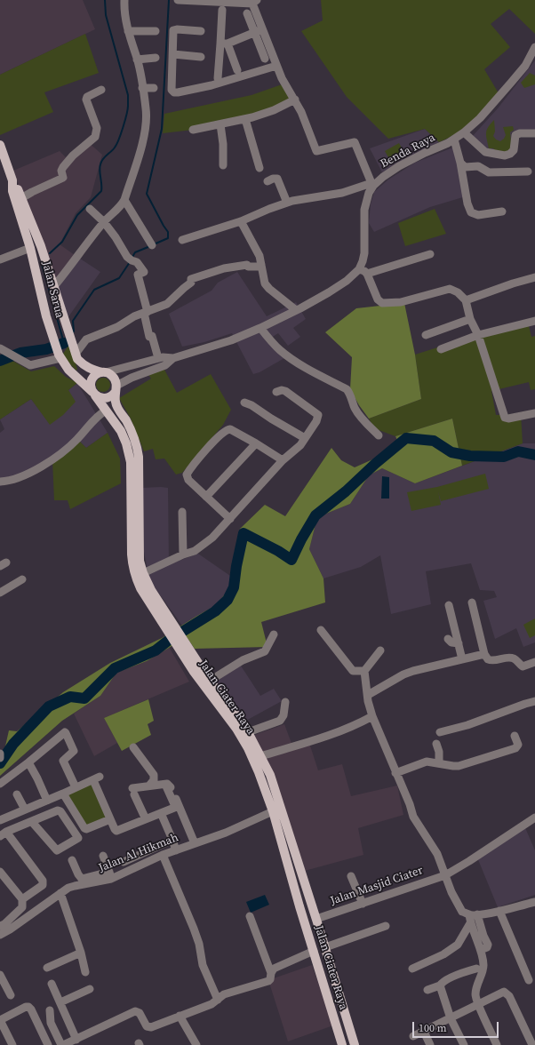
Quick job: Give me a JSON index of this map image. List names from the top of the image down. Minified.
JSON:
{"streets":{"main road":["Jalan Sarua","Jalan Ciater Raya"],"street":["Benda Raya","Jalan Al Hikmah","Jalan Masjid Ciater"]},"crossings":[["Benda Raya","Jalan Sarua"],["Benda Raya","Jalan Ciater Raya"],["Jalan Sarua","Jalan Ciater Raya"],["Jalan Ciater Raya","Jalan Al Hikmah"],["Jalan Ciater Raya","Jalan Masjid Ciater"]],"scale_bar":"100 m"}
